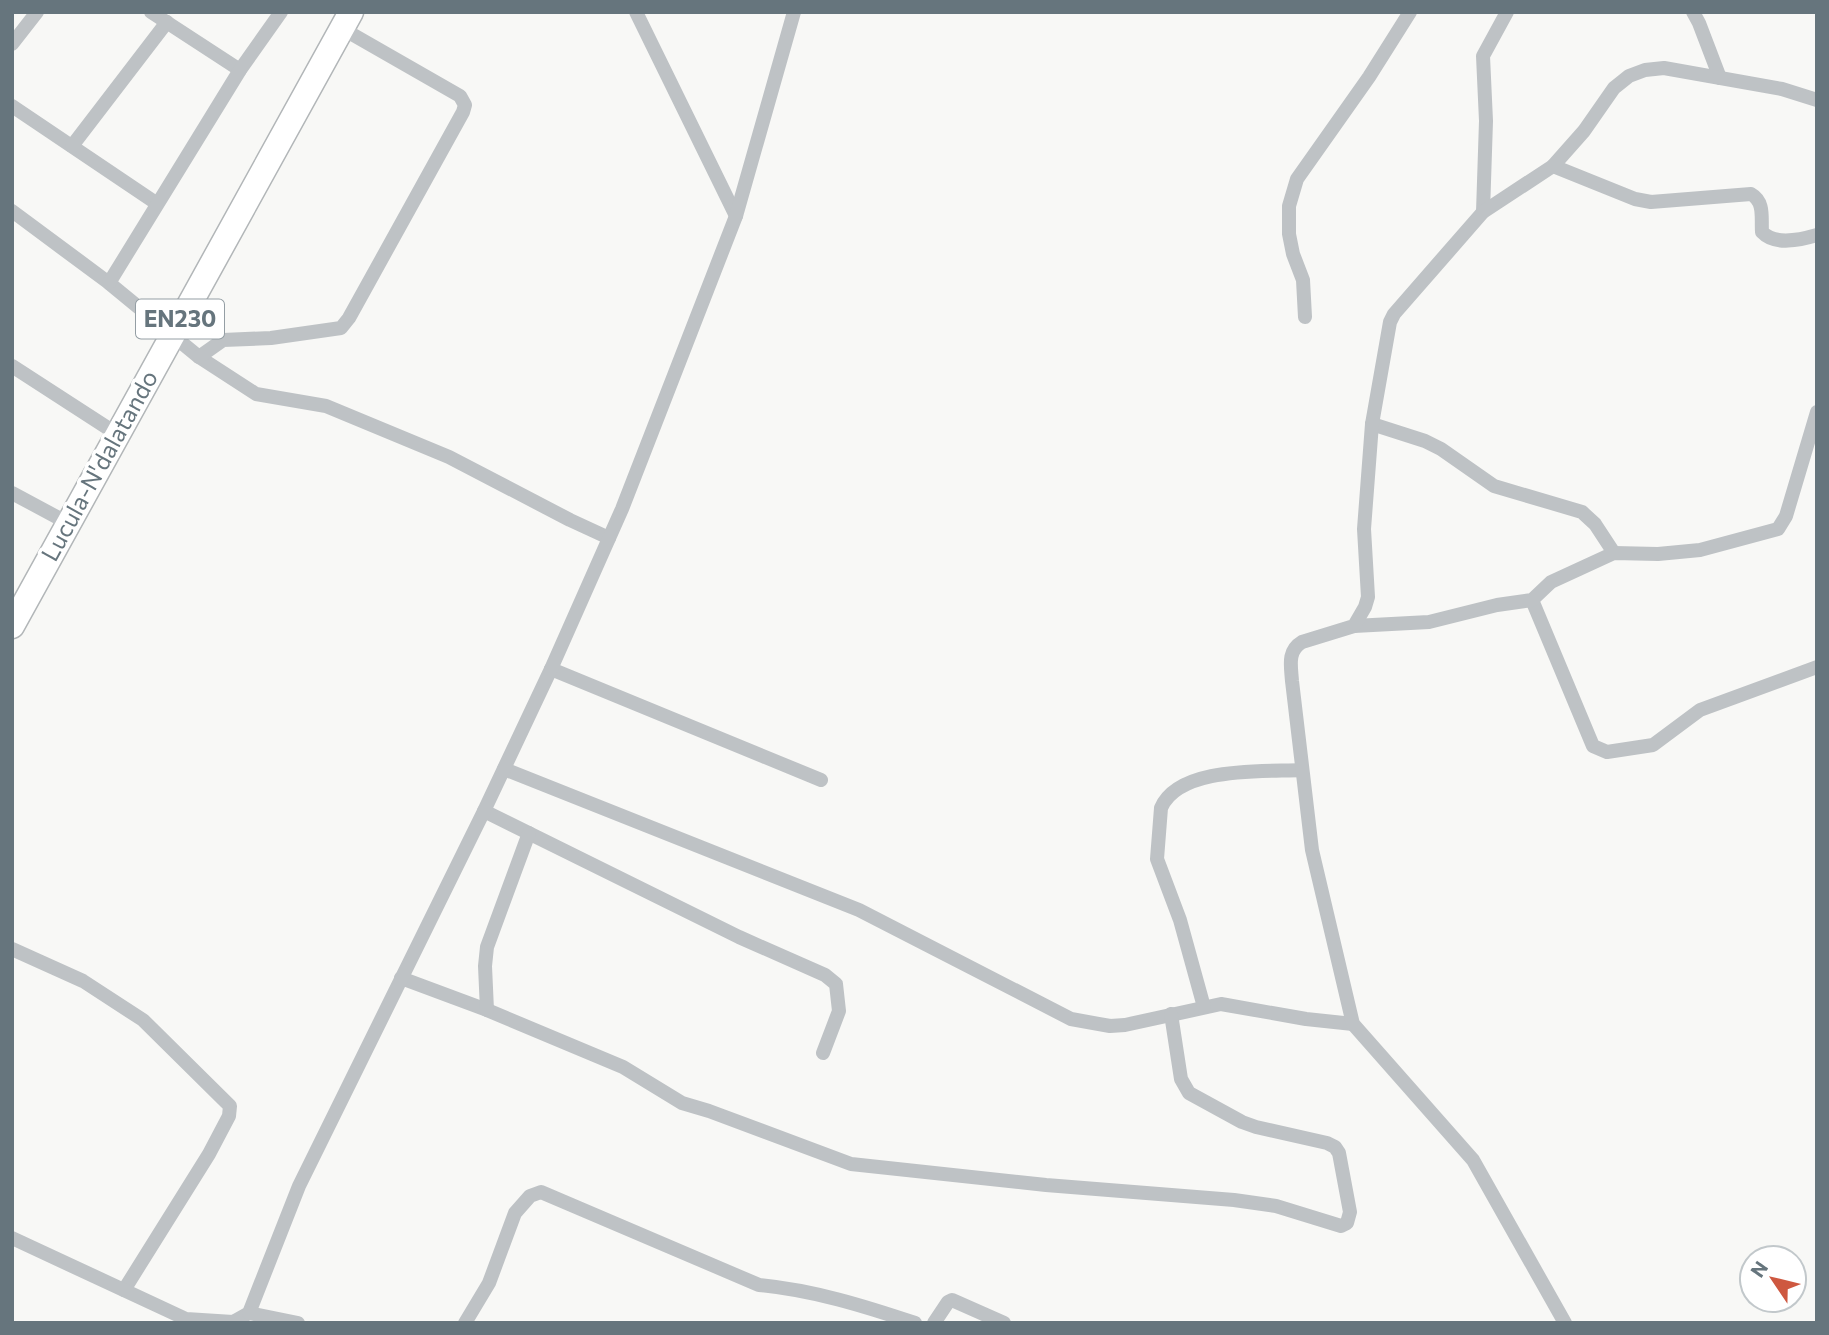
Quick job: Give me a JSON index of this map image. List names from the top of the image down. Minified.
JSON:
{"streets":{"highway":["EN230","Lucula-N'dalatando"]},"north":"top left"}
